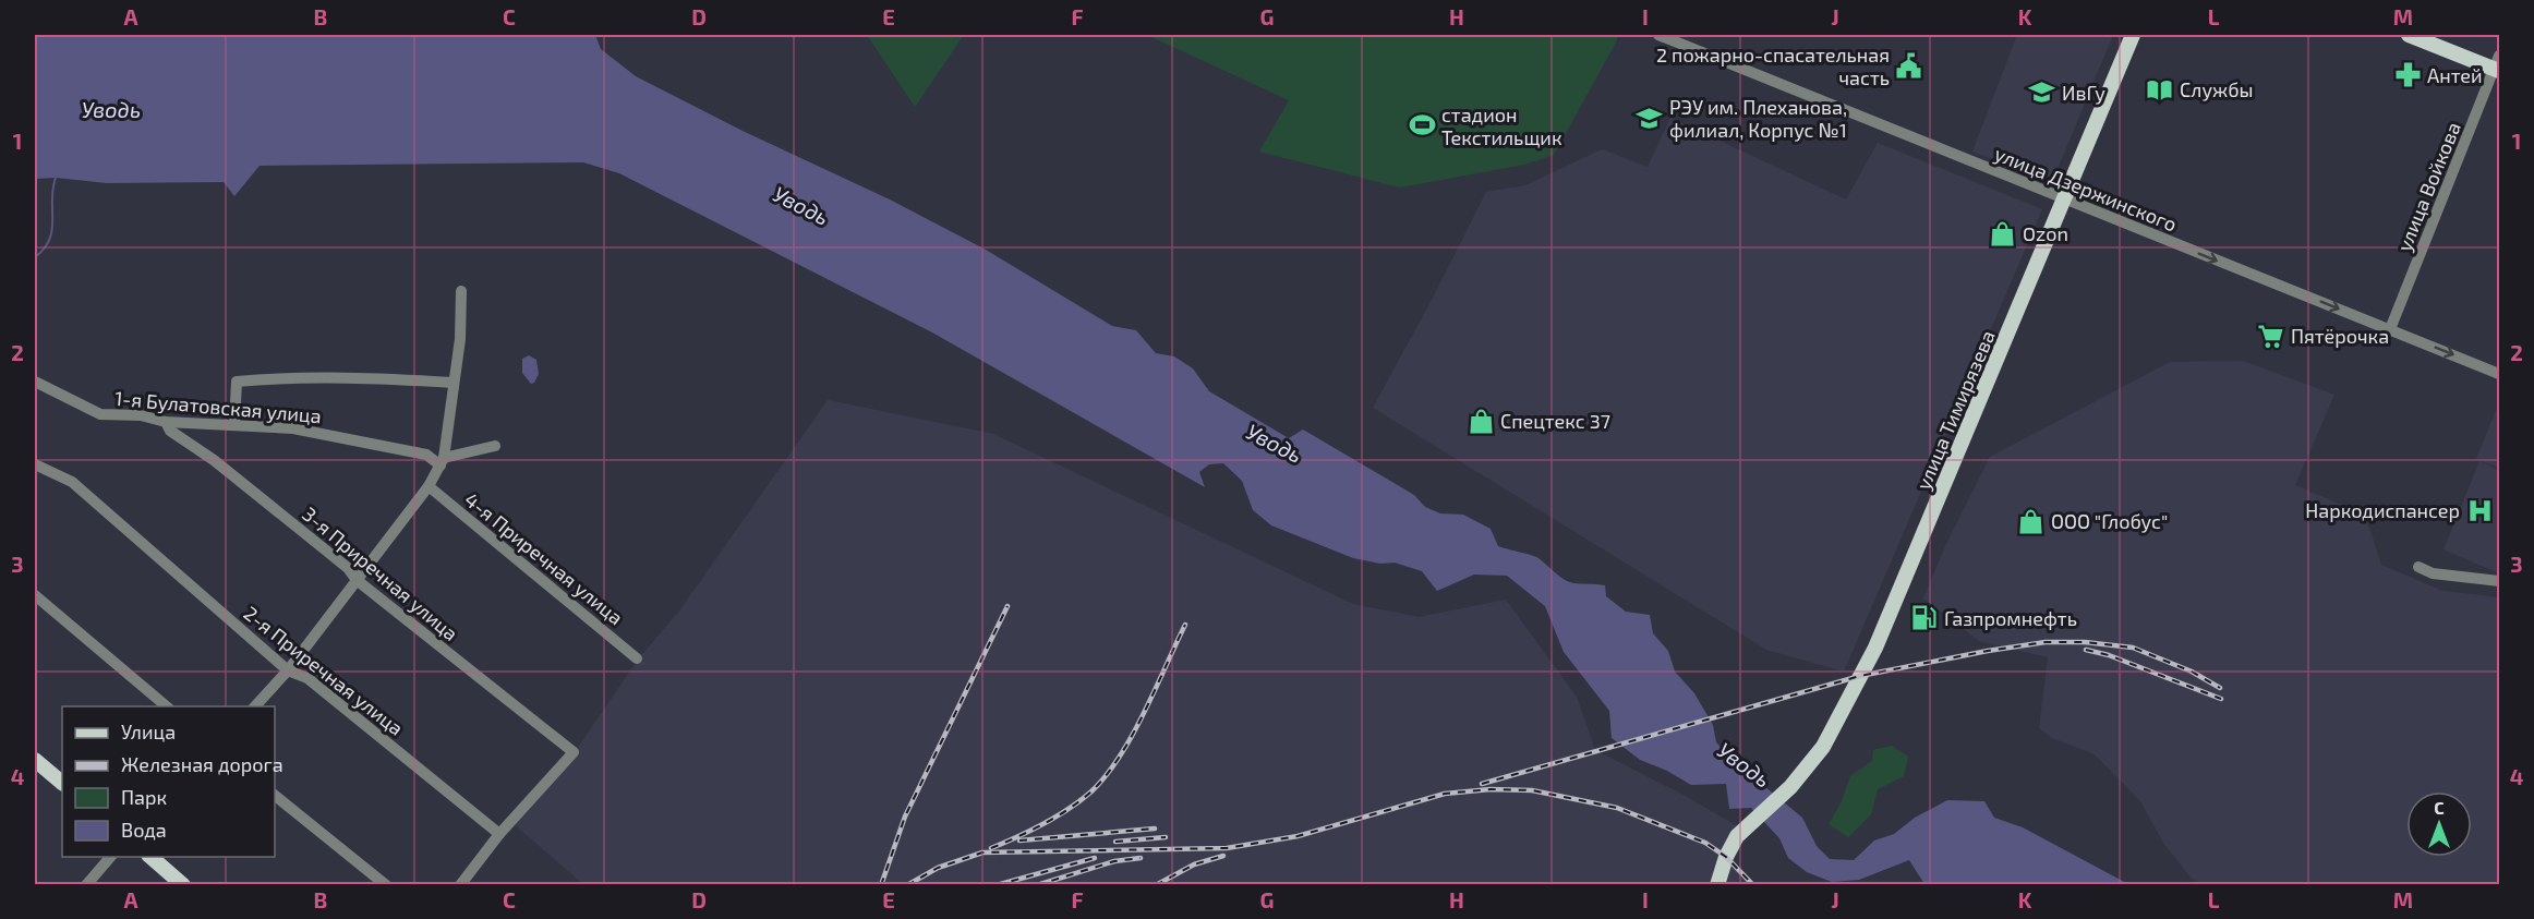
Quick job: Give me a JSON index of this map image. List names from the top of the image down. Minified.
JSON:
{"streets":{"main road":["улица Тимирязева"],"street":["улица Войкова","улица Дзержинского","1-я Булатовская улица","4-я Приречная улица","3-я Приречная улица","2-я Приречная улица"]},"crossings":[["улица Войкова","улица Дзержинского"],["улица Дзержинского","улица Тимирязева"],["1-я Булатовская улица","3-я Приречная улица"],["3-я Приречная улица","2-я Приречная улица"]],"one_way":["улица Дзержинского"],"water":["Уводь"],"places":{"public building":["2 пожарно-спасательная часть"],"pharmacy":["Антей"],"library":["Службы"],"school or university":["ИвГу","РЭУ им. Плеханова, филиал, Корпус №1"],"sports":["стадион Текстильщик"],"shop":["Ozon","Спецтекс 37","ООО \"Глобус\""],"supermarket":["Пятёрочка"],"hospital":["Наркодиспансер"],"fuel station":["Газпромнефть"]},"legend":["Улица","Железная дорога","Парк","Вода"],"north":"top","grid":{"columns":["A","B","C","D","E","F","G","H","I","J","K","L","M"],"rows":["1","2","3","4"]}}
